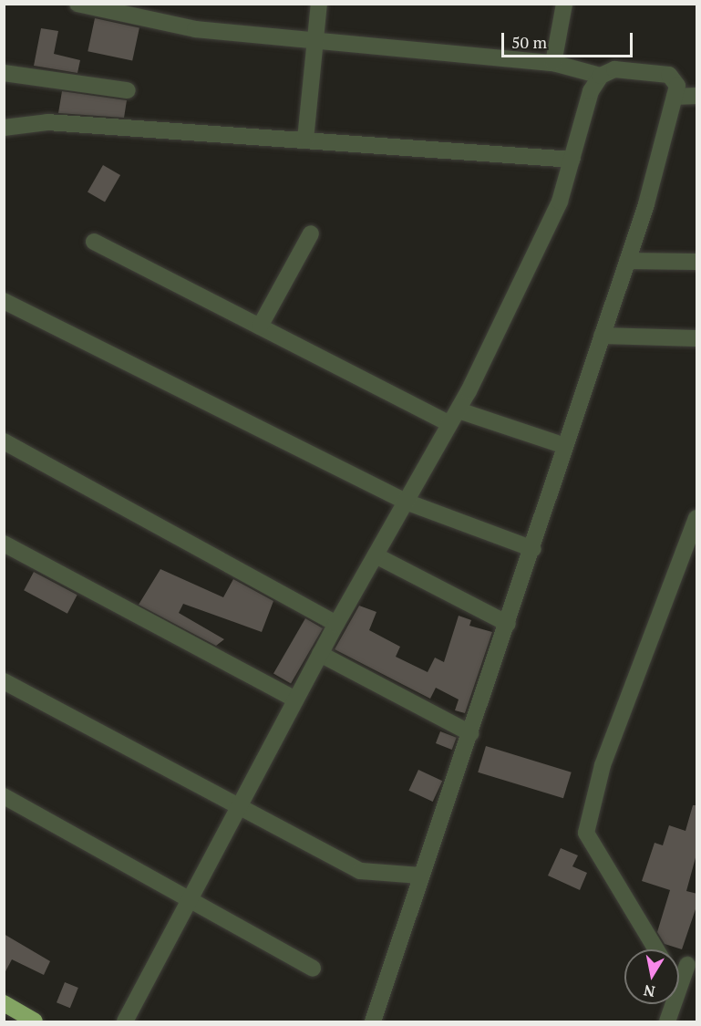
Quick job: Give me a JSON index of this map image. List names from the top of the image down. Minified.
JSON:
{"scale_bar":"50 m","north":"bottom"}
